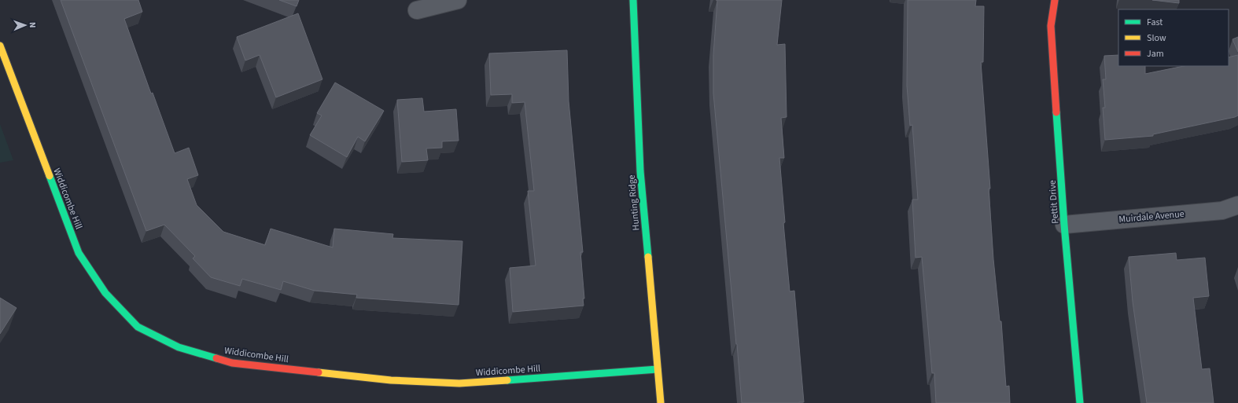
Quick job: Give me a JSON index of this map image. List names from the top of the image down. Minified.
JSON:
{"streets":{"street":["Widdicombe Hill","Pettit Drive","Hunting Ridge","Muirdale Avenue"]},"crossings":[["Widdicombe Hill","Hunting Ridge"],["Pettit Drive","Muirdale Avenue"]],"legend":["Fast","Slow","Jam"],"north":"right"}
